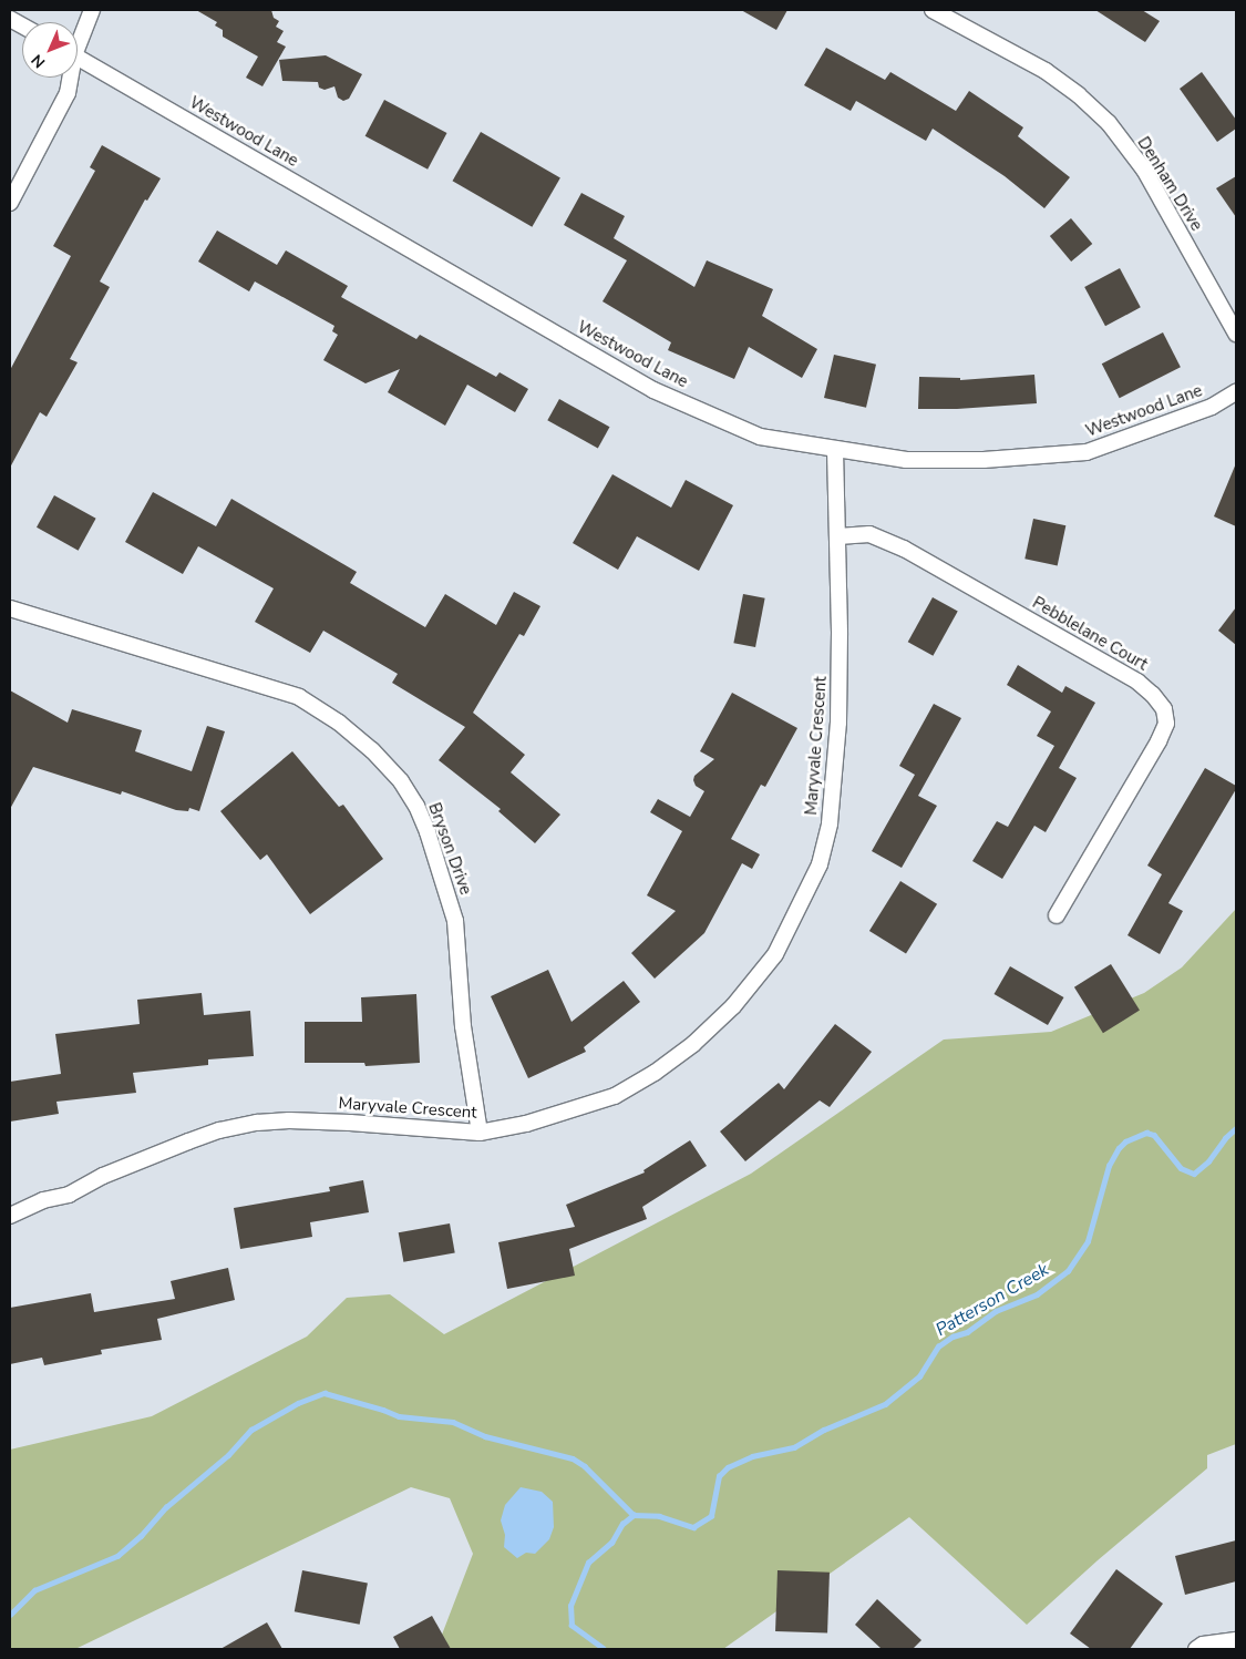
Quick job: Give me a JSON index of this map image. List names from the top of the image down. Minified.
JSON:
{"streets":{"street":["Westwood Lane","Denham Drive","Pebblelane Court","Maryvale Crescent","Bryson Drive"]},"crossings":[["Westwood Lane","Maryvale Crescent"],["Pebblelane Court","Maryvale Crescent"],["Maryvale Crescent","Bryson Drive"]],"water":["Patterson Creek"],"north":"bottom left"}
